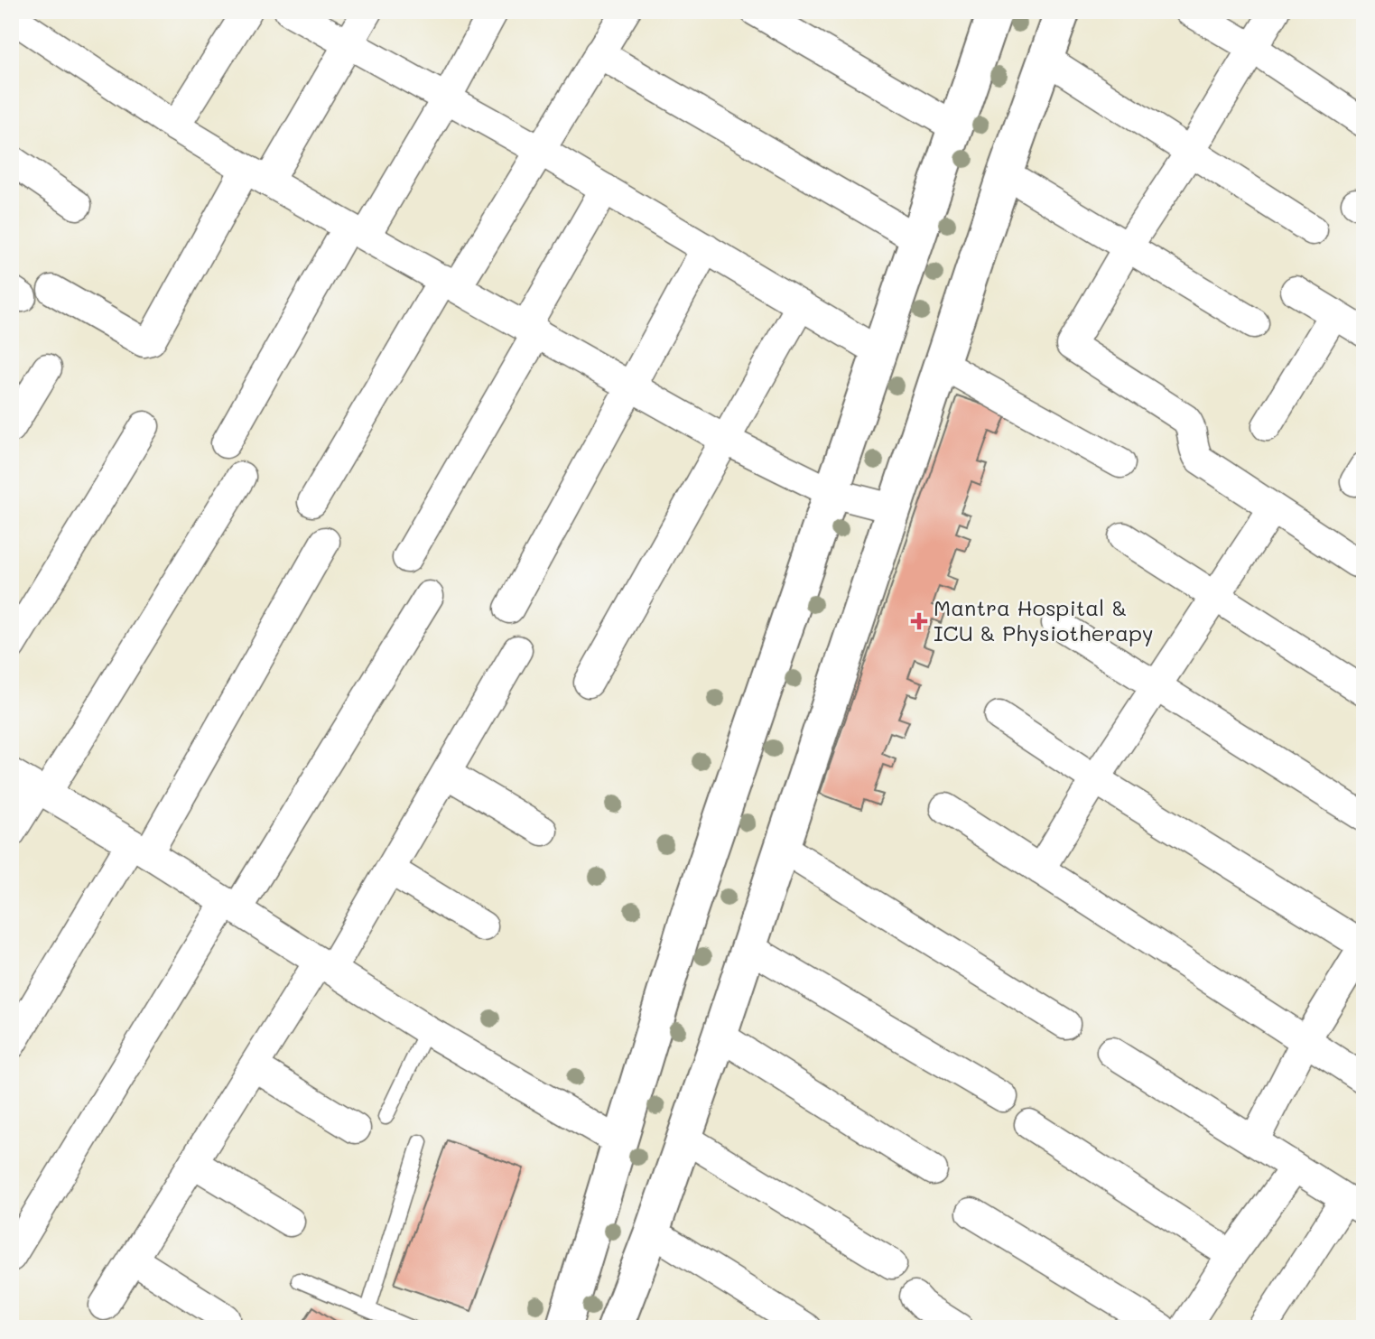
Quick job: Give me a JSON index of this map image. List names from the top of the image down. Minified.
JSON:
{"places":{"health":["Mantra Hospital & ICU & Physiotherapy"]}}
